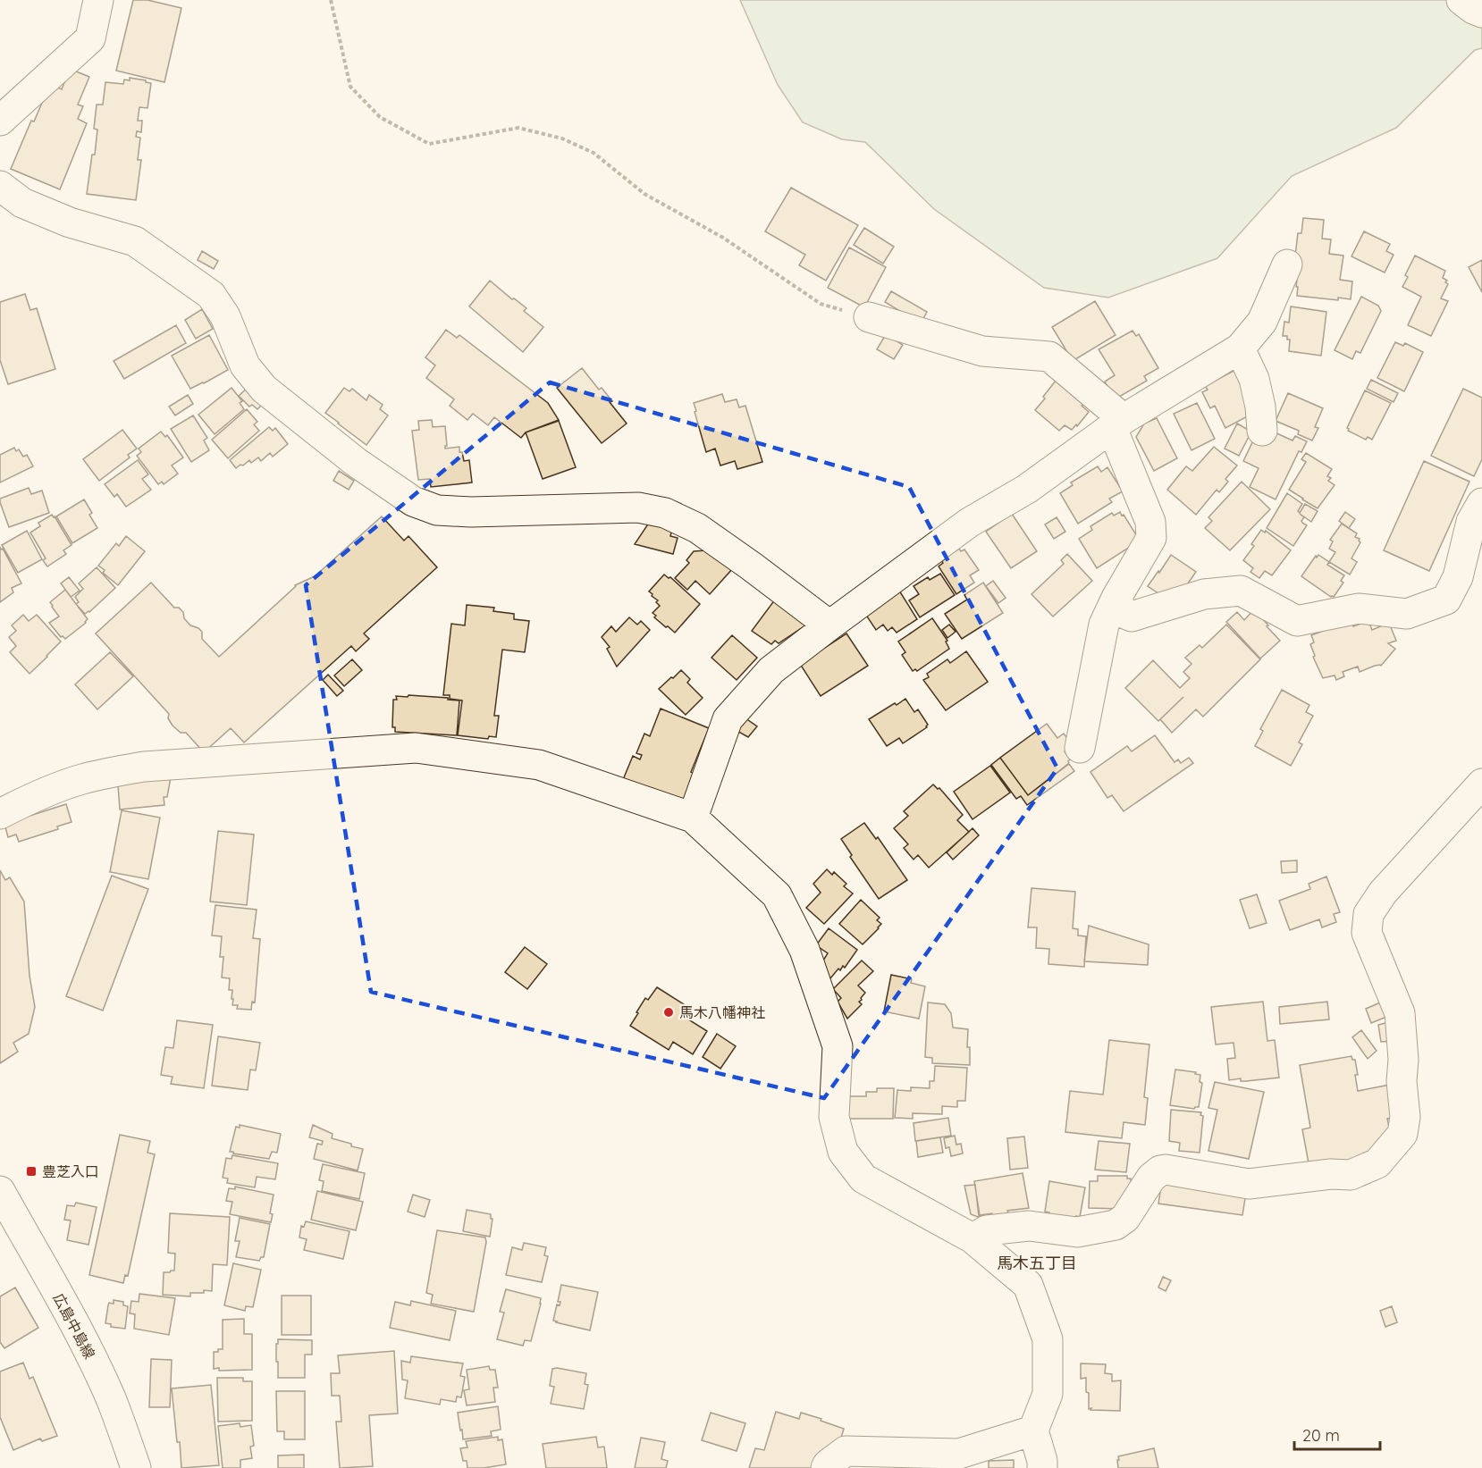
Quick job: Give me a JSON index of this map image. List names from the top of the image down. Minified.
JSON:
{"streets":{"street":["広島中島線"]},"districts":["馬木五丁目"],"places":{"other":["馬木八幡神社"],"transit":["豊芝入口"]},"scale_bar":"20 m"}
